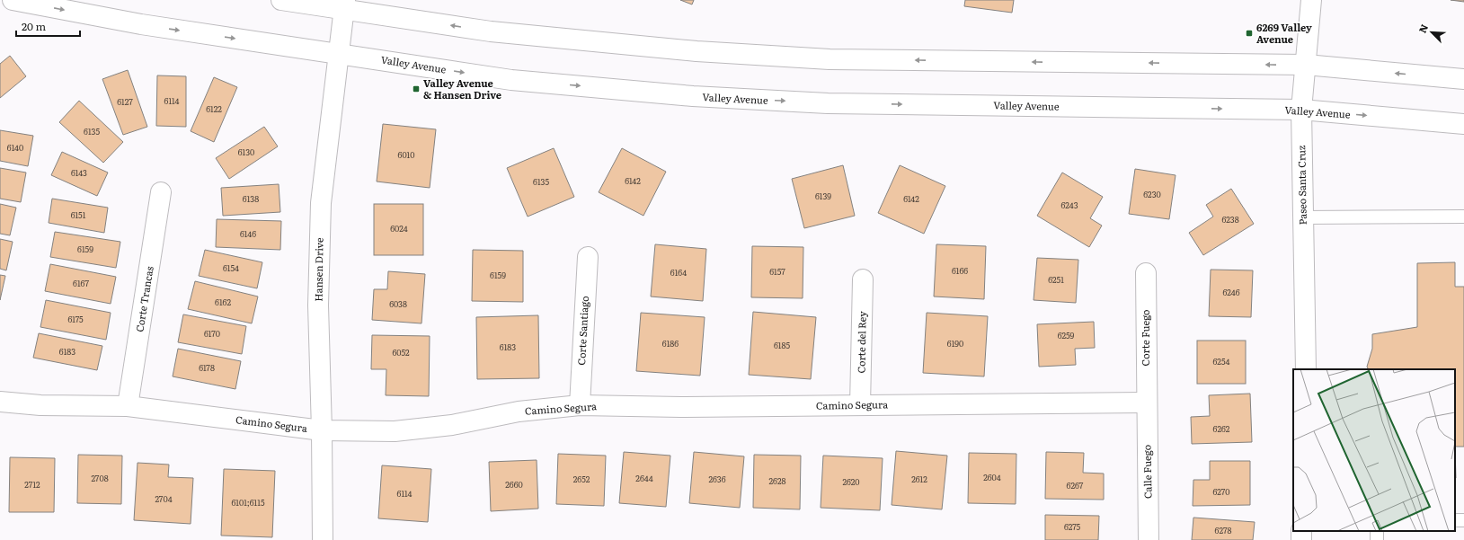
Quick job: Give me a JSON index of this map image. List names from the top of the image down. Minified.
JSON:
{"streets":{"street":["Valley Avenue","Paseo Santa Cruz","Hansen Drive","Corte Trancas","Corte Santiago","Corte Fuego","Corte del Rey","Camino Segura","Calle Fuego"]},"crossings":[["Valley Avenue","Paseo Santa Cruz"],["Valley Avenue","Hansen Drive"],["Hansen Drive","Camino Segura"],["Corte Trancas","Camino Segura"],["Corte Santiago","Camino Segura"],["Corte Fuego","Camino Segura"],["Corte Fuego","Calle Fuego"],["Corte del Rey","Camino Segura"],["Camino Segura","Calle Fuego"]],"places":{"transit":["6269 Valley Avenue","Valley Avenue & Hansen Drive"]},"house_numbers":["6114","6127","6122","6135","6140","6130","6010","6143","6142","6135","6230","6139","6138","6142","6243","6151","6238","6024","6146","6159","6154","6166","6157","6164","6159","6251","6167","6246","6162","6038","6175","6170","6259","6186","6190","6185","6183","6183","6052","6254","6178","6262","2604","2708","2644","2652","2636","2612","2628","2620","2712","2660","6267","6270","6114","2704","6101;6115","6275","6278"],"scale_bar":"20 m","north":"top left"}
